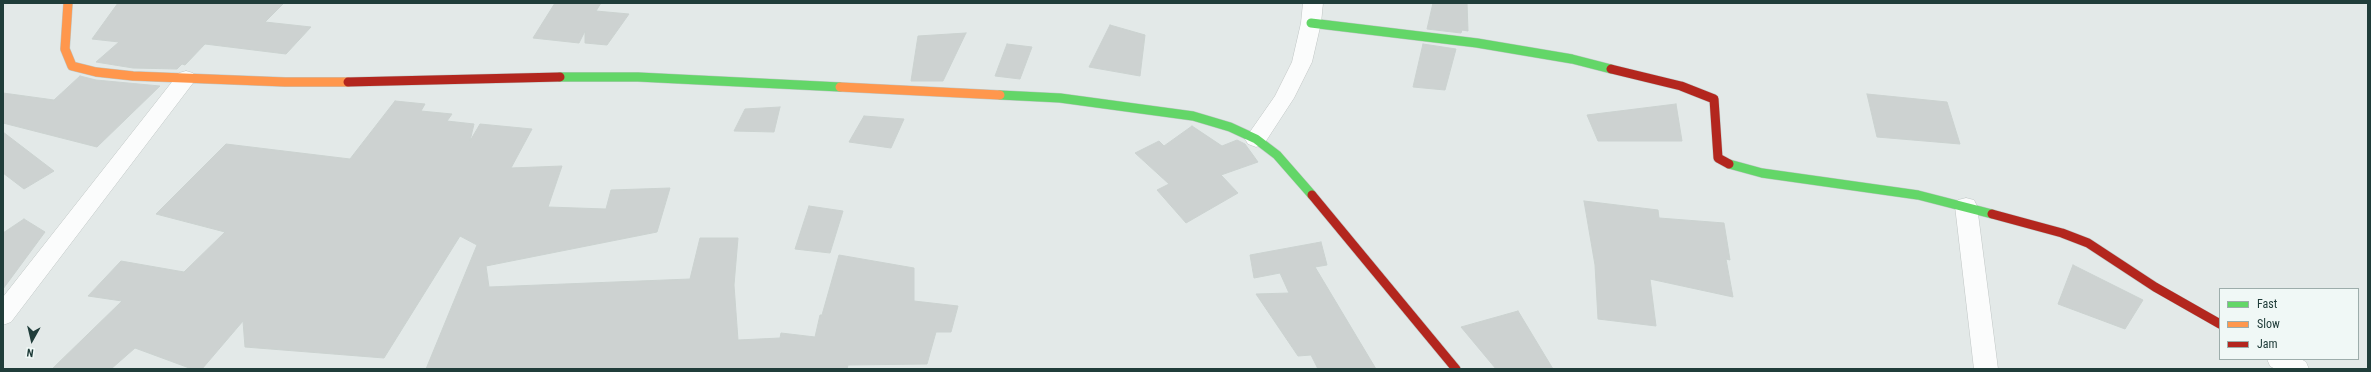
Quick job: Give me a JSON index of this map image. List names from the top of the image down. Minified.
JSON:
{"legend":["Fast","Slow","Jam"],"north":"bottom"}
